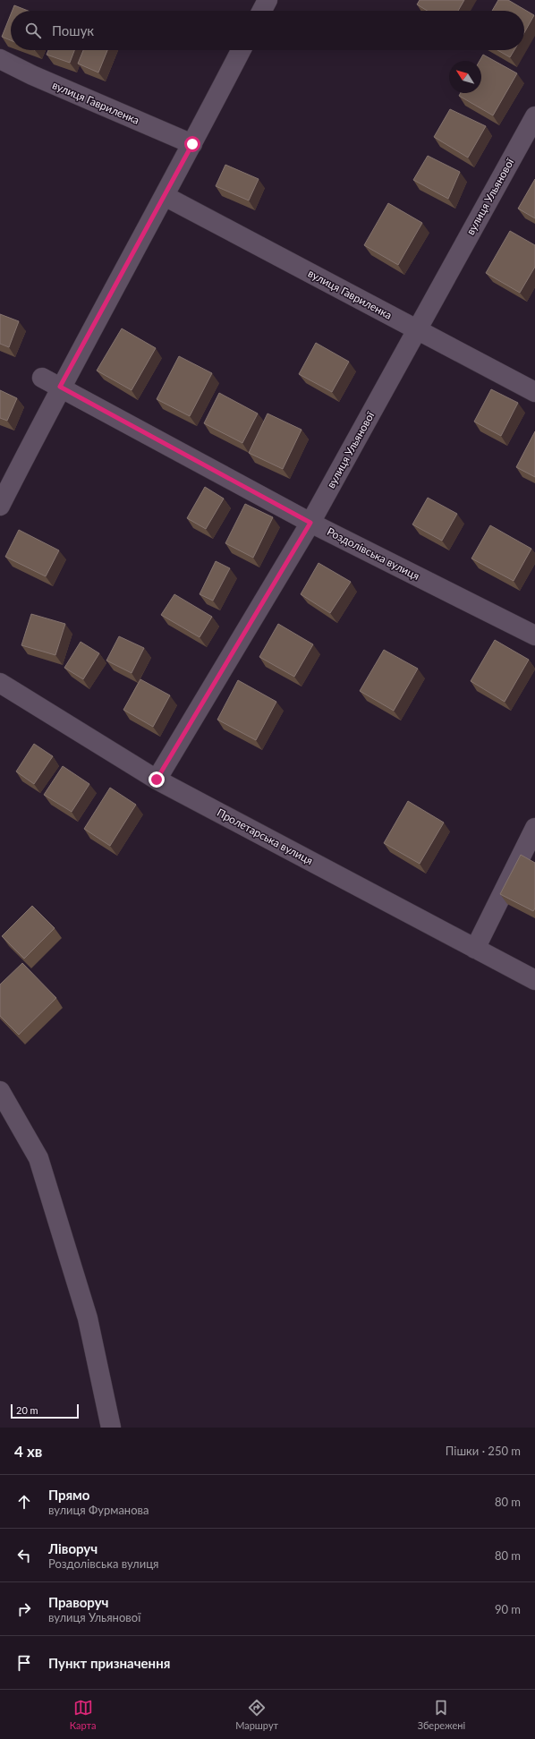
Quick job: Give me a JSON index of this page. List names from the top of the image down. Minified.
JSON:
{"streets":{"street":["вулиця Гавриленка","вулиця Ульянової","Роздолівська вулиця","Пролетарська вулиця"]},"crossings":[["вулиця Гавриленка","вулиця Ульянової"],["вулиця Ульянової","Роздолівська вулиця"],["вулиця Ульянової","Пролетарська вулиця"]],"scale_bar":"20 m","north":"top left","page":{"search":"Пошук","scale":"20 m","heading":["4 хв","Пішки · 250 m"],"list":[["Прямо","вулиця Фурманова","80 m"],["Ліворуч","Роздолівська вулиця","80 m"],["Праворуч","вулиця Ульянової","90 m"],"Пункт призначення"],"nav":["Карта","Маршрут","Збережені"]}}
